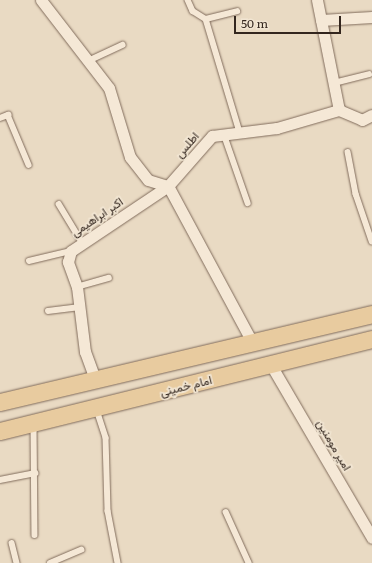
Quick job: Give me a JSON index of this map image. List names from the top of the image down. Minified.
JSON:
{"streets":{"main road":["امام خمینی"],"street":["اطلس","اکبر ابراهیمی","امیر مومنین"]},"crossings":[["اطلس","اکبر ابراهیمی"],["امام خمینی","امیر مومنین"]],"scale_bar":"50 m"}
